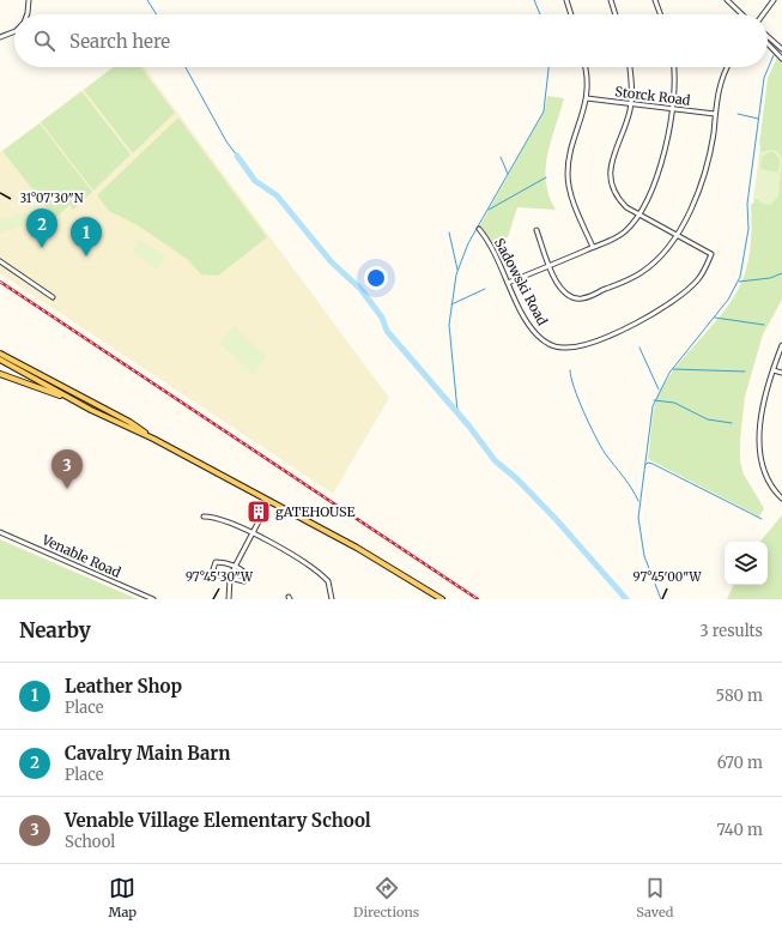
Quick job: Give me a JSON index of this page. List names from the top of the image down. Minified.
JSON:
{"streets":{"street":["Storck Road","Sadowski Road","Venable Road"]},"places":{"building":["gATEHOUSE"]},"page":{"search":"Search here","pins":["2","1","3"],"heading":["Nearby","3 results"],"list":[{"mark":"1","name":"Leather Shop","note":"Place","value":"580 m"},{"mark":"2","name":"Cavalry Main Barn","note":"Place","value":"670 m"},{"mark":"3","name":"Venable Village Elementary School","note":"School","value":"740 m"}],"nav":["Map","Directions","Saved"]},"coordinates":["31°07'30\"N","97°45'30\"W","97°45'00\"W"]}
